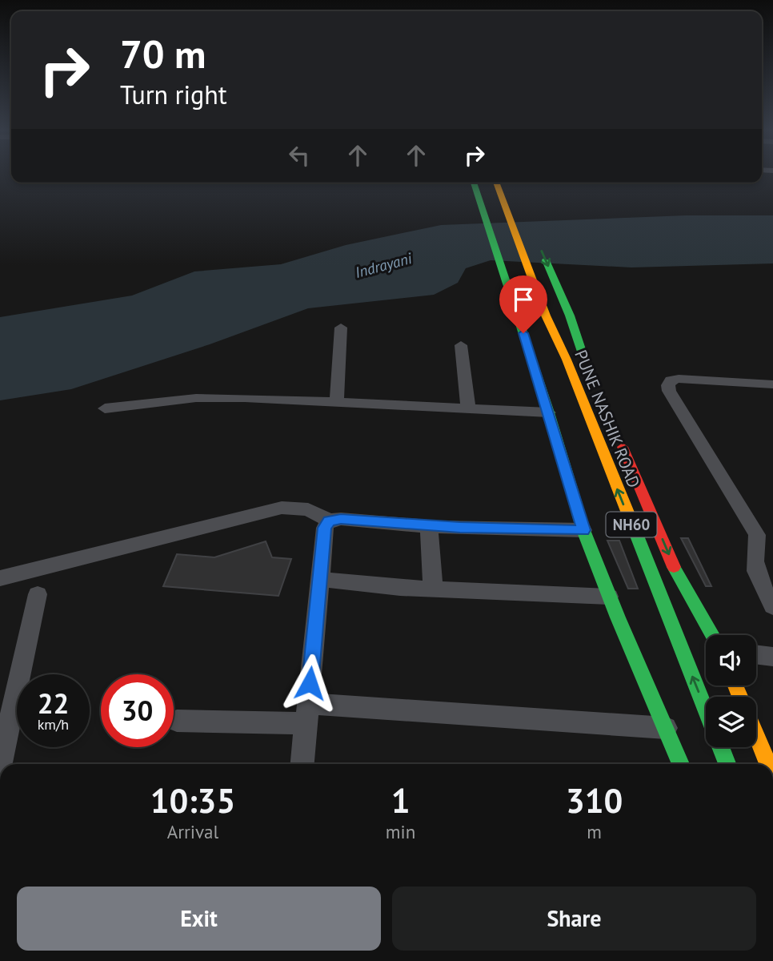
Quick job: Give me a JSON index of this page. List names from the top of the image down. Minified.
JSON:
{"streets":{"main road":["PUNE NASHIK ROAD","NH60"]},"water":["Indrayani"],"page":{"turn":["70 m","Turn right"],"speed":"22 km/h","limit":"30","eta":["10:35","Arrival","1","min","310","m"],"buttons":["Exit","Share"]}}
